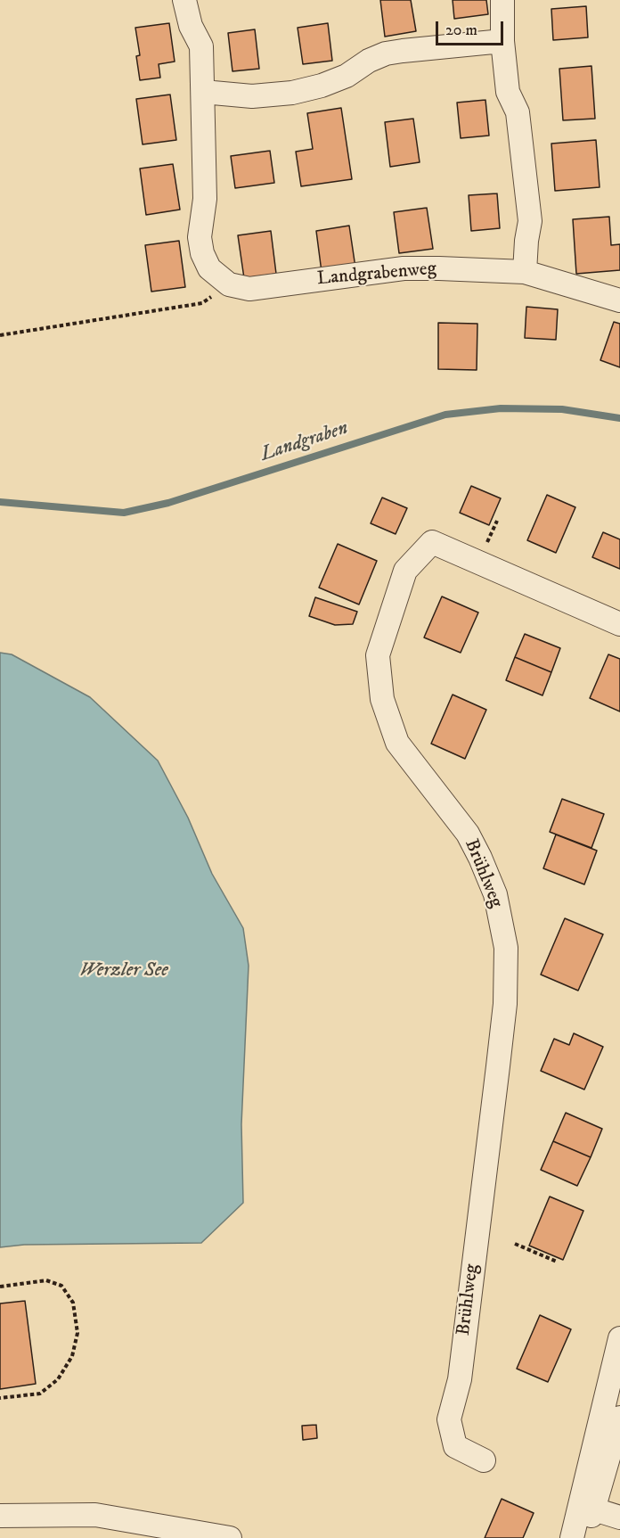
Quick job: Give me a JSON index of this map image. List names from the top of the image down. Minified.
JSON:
{"streets":{"street":["Landgrabenweg","Brühlweg"]},"water":["Landgraben","Werzler See"],"scale_bar":"20 m"}
